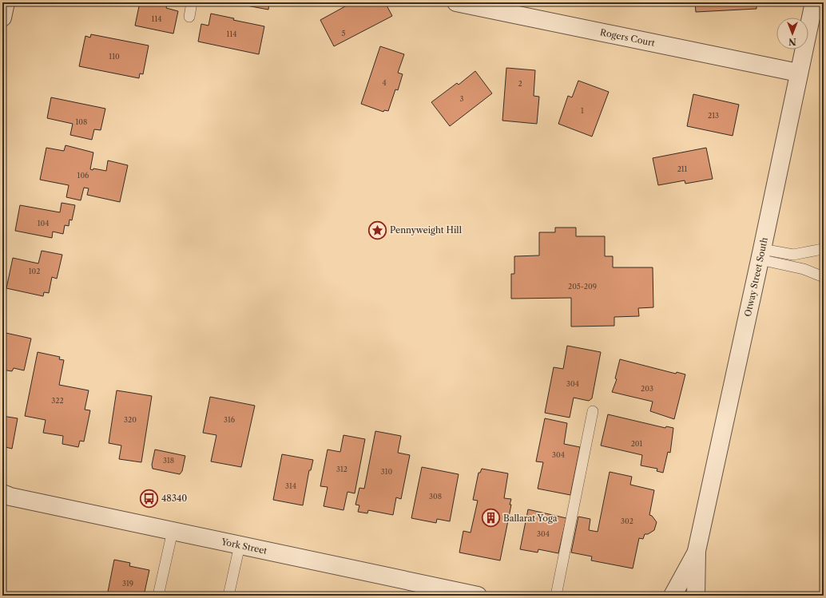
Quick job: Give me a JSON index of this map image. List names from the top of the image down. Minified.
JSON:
{"streets":{"street":["Rogers Court","Otway Street South","York Street"]},"crossings":[["Rogers Court","Otway Street South"]],"places":{"place":["Pennyweight Hill"],"bus stop":["48340"],"building":["Ballarat Yoga"]},"house_numbers":["114","5","114","110","4","2","3","1","213","108","211","106","104","102","205-209","304","203","322","320","316","201","304","318","312","310","314","308","302","304","319"],"north":"bottom"}
